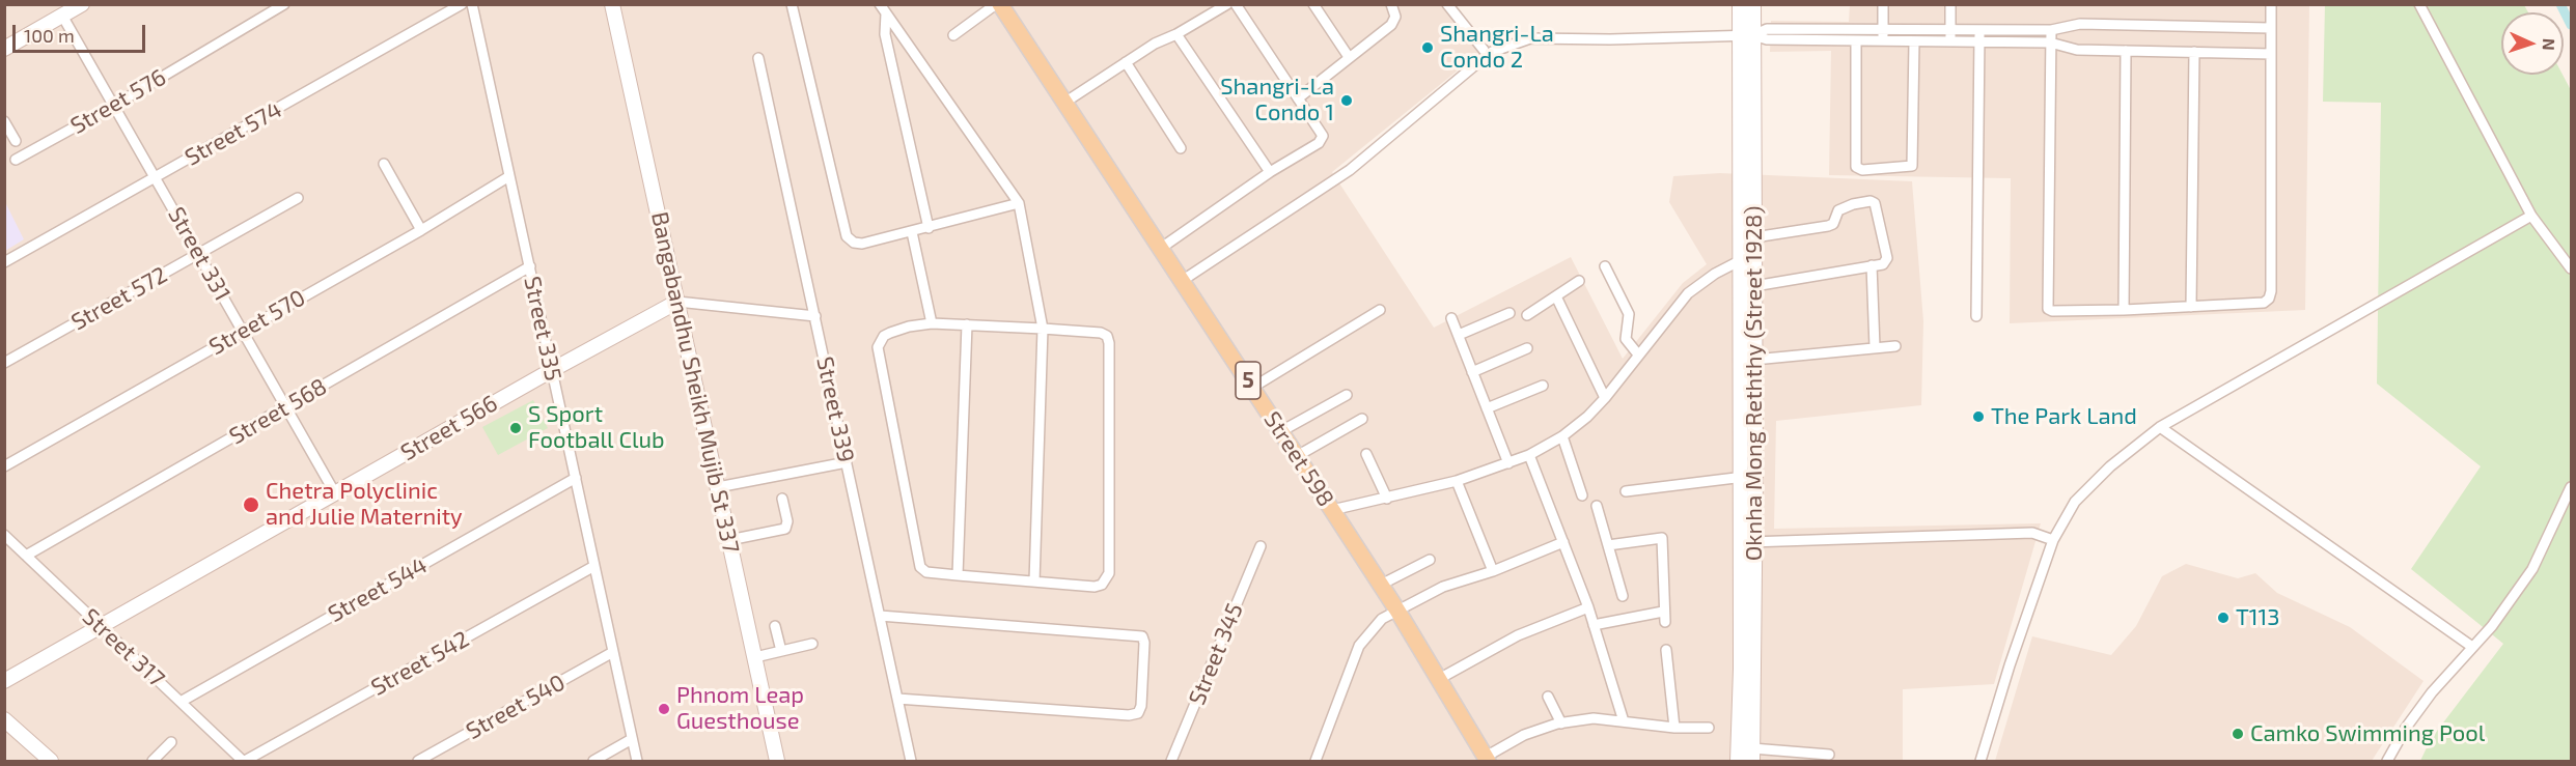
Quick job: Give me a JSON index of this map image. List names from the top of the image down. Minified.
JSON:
{"streets":{"main road":["5","Street 598"],"street":["Street 576","Street 574","Street 331","Street 572","Street 570","Street 335","Bangabandhu Sheikh Mujib St 337","Oknha Mong Reththy (Street 1928)","Street 339","Street 568","Street 566","Street 544","Street 317","Street 345","Street 542","Street 540"]},"crossings":[["Street 576","Street 331"],["Street 574","Street 331"],["Street 331","Street 572"],["Street 331","Street 570"],["Street 331","Street 568"],["Street 331","Street 566"],["Street 570","Street 335"],["Street 335","Street 568"],["Street 335","Street 566"],["Street 335","Street 544"],["Street 335","Street 542"],["Street 335","Street 540"],["Bangabandhu Sheikh Mujib St 337","Street 566"],["Street 568","Street 317"],["Street 566","Street 317"],["Street 544","Street 317"],["Street 317","Street 542"]],"places":["Shangri-La Condo 2","Shangri-La Condo 1","The Park Land","S Sport Football Club","Chetra Polyclinic and Julie Maternity","T113","Phnom Leap Guesthouse","Camko Swimming Pool"],"scale_bar":"100 m","north":"right"}
